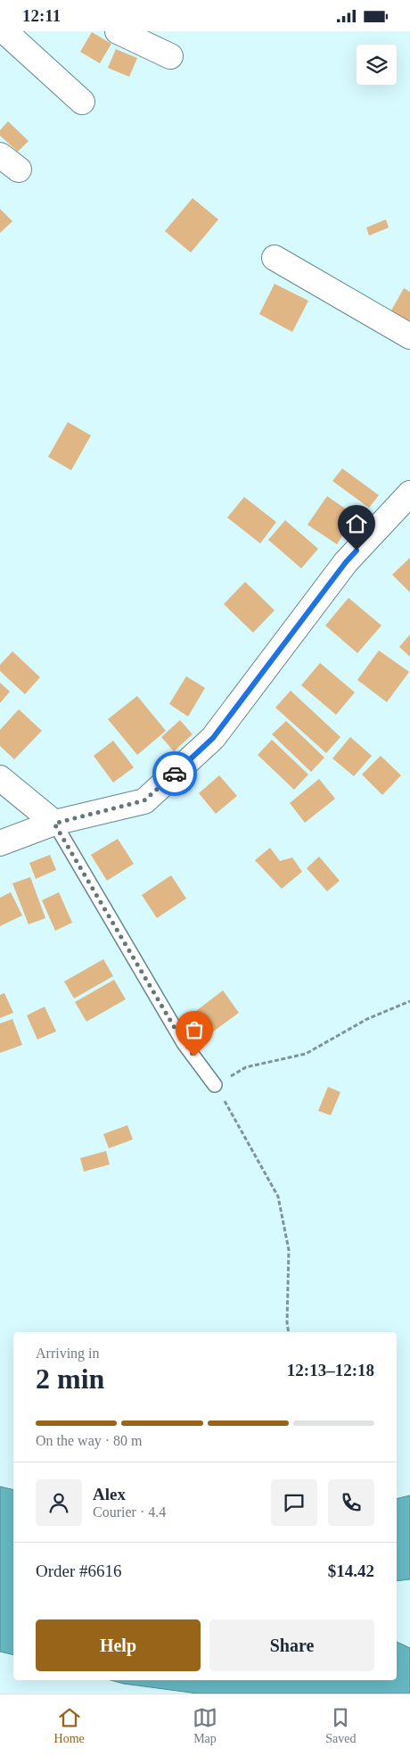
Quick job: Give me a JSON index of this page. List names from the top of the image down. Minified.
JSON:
{"page":{"status":"12:11","heading":["2 min","Arriving in","12:13–12:18"],"panel":["Alex","Courier · 4.4","Order #6616","$14.42"],"bar":"On the way · 80 m","buttons":["Help","Share"],"tabs":["Home","Map","Saved"]}}
